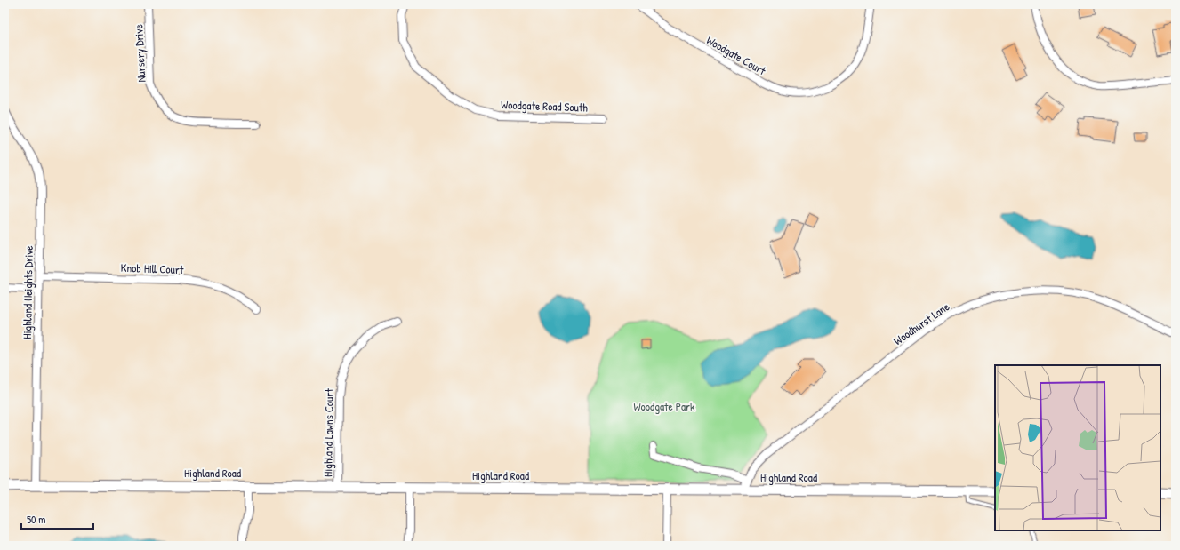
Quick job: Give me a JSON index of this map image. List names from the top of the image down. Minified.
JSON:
{"streets":{"street":["Nursery Drive","Woodgate Court","Woodgate Road South","Knob Hill Court","Highland Heights Drive","Woodhurst Lane","Highland Lawns Court","Highland Road"]},"crossings":[["Knob Hill Court","Highland Heights Drive"],["Highland Heights Drive","Highland Road"],["Woodhurst Lane","Highland Road"],["Highland Lawns Court","Highland Road"]],"parks":["Woodgate Park"],"scale_bar":"50 m"}
